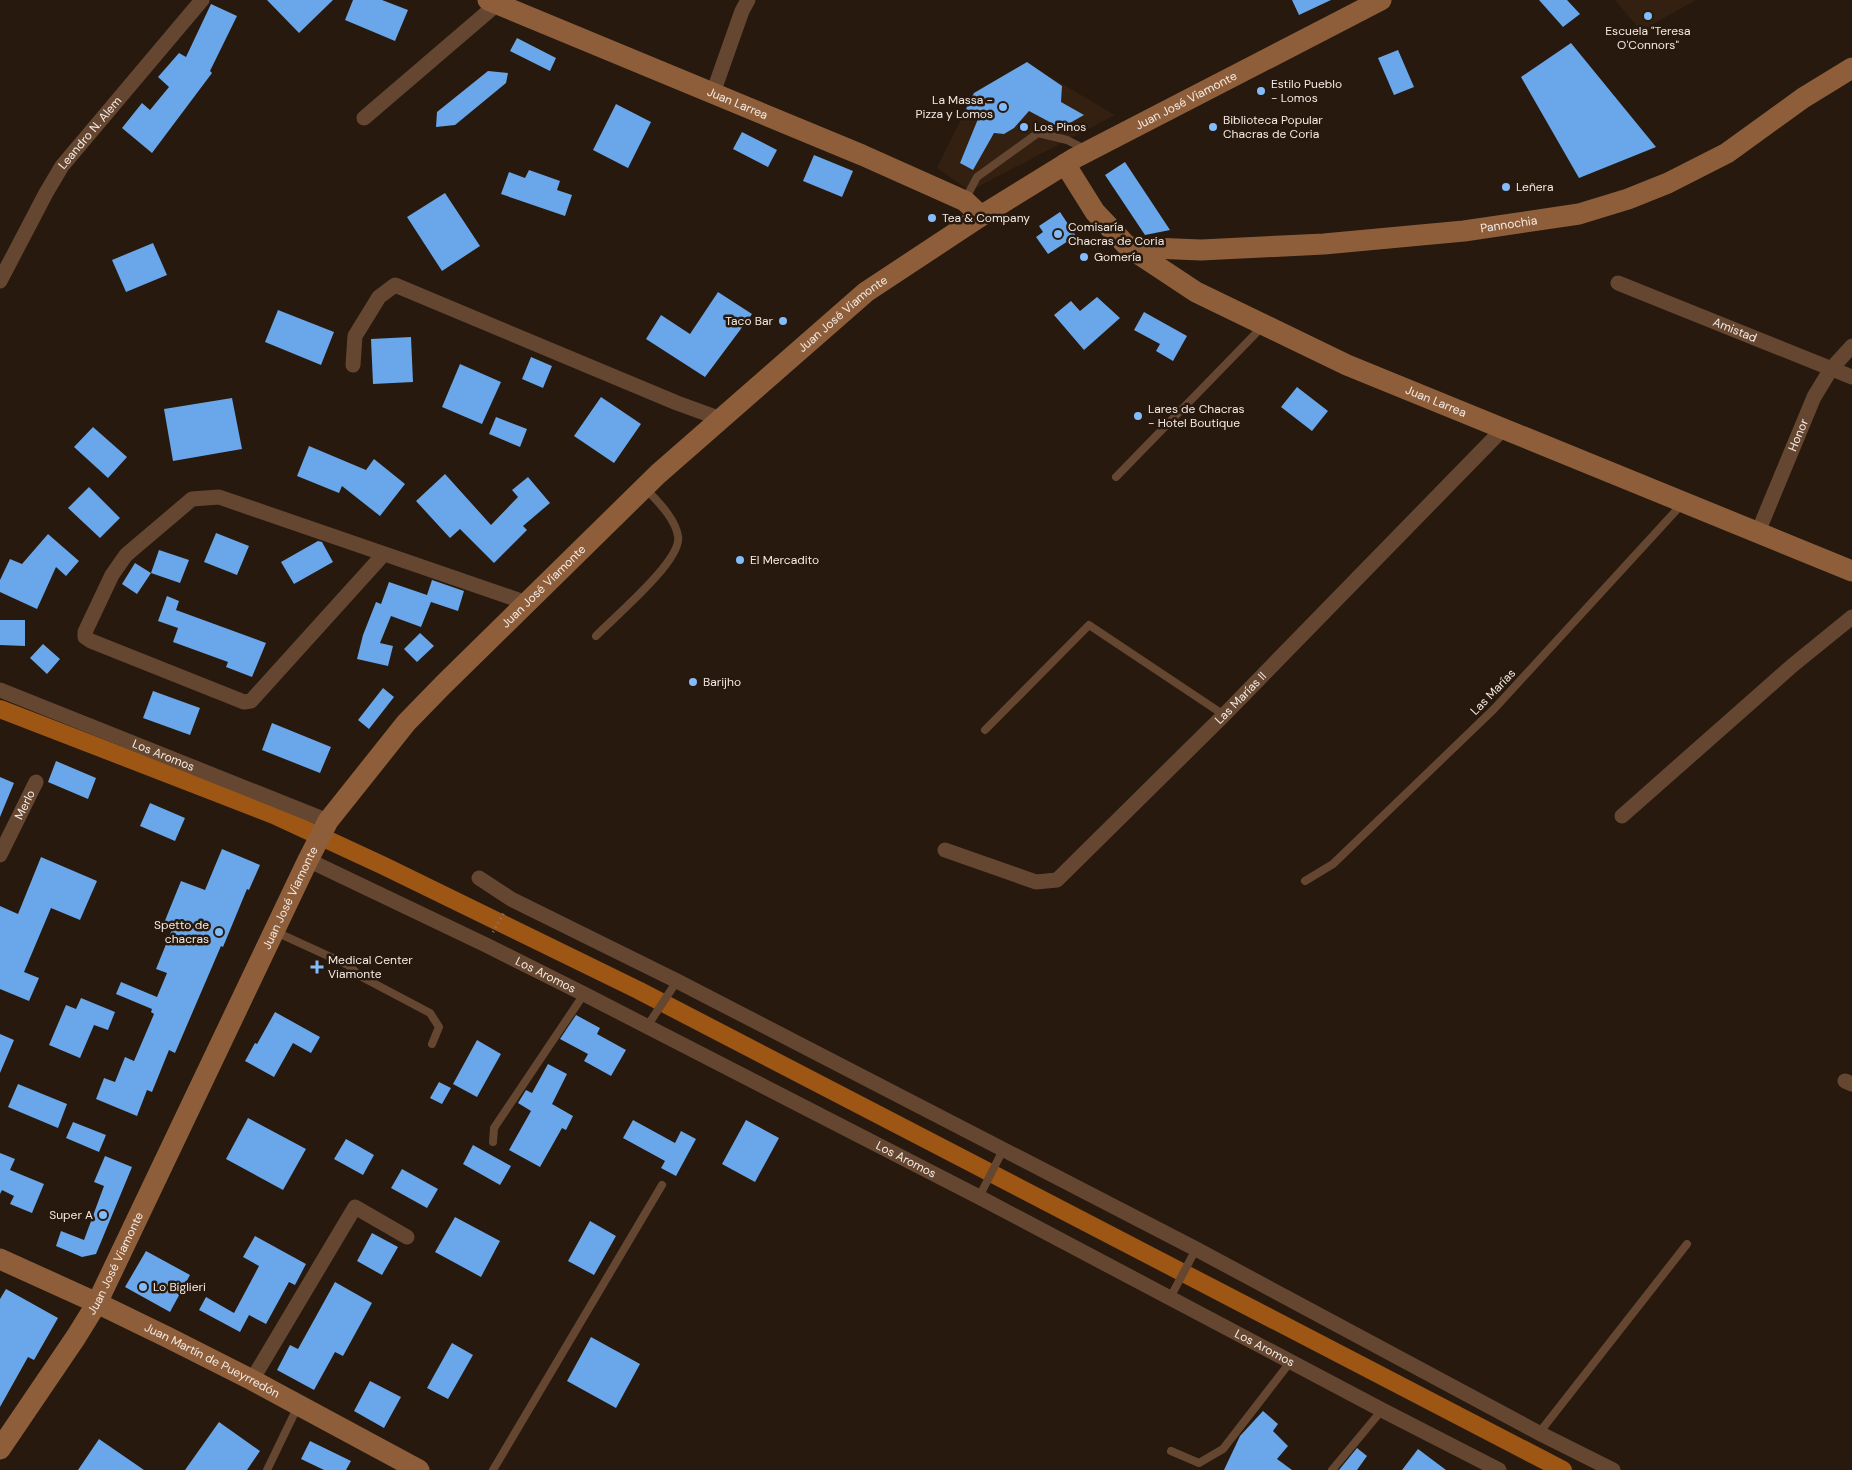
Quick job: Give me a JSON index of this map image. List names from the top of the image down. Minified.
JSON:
{"streets":{"main road":["Juan José Viamonte","Juan Larrea","Pannochia","Juan Martín de Pueyrredón"],"street":["Leandro N. Alem","Amistad","Honor","Las Marías II","Los Aromos","Merlo"],"lane":["Las Marías"]},"crossings":[["Juan José Viamonte","Juan Larrea"],["Juan José Viamonte","Los Aromos"],["Juan José Viamonte","Juan Martín de Pueyrredón"],["Juan Larrea","Pannochia"],["Juan Larrea","Honor"],["Juan Larrea","Las Marías"],["Juan Larrea","Las Marías II"],["Amistad","Honor"]],"places":{"other":["Escuela \"Teresa O'Connors\"","Estilo Pueblo - Lomos","La Massa - Pizza y Lomos","Los Pinos","Biblioteca Popular Chacras de Coria","Leñera","Tea & Company","Comisaría Chacras de Coria","Gomería","Taco Bar","Lares de Chacras - Hotel Boutique","El Mercadito","Barijho","Spetto de chacras","Super A","Lo Biglieri"],"health":["Medical Center Viamonte"]}}
